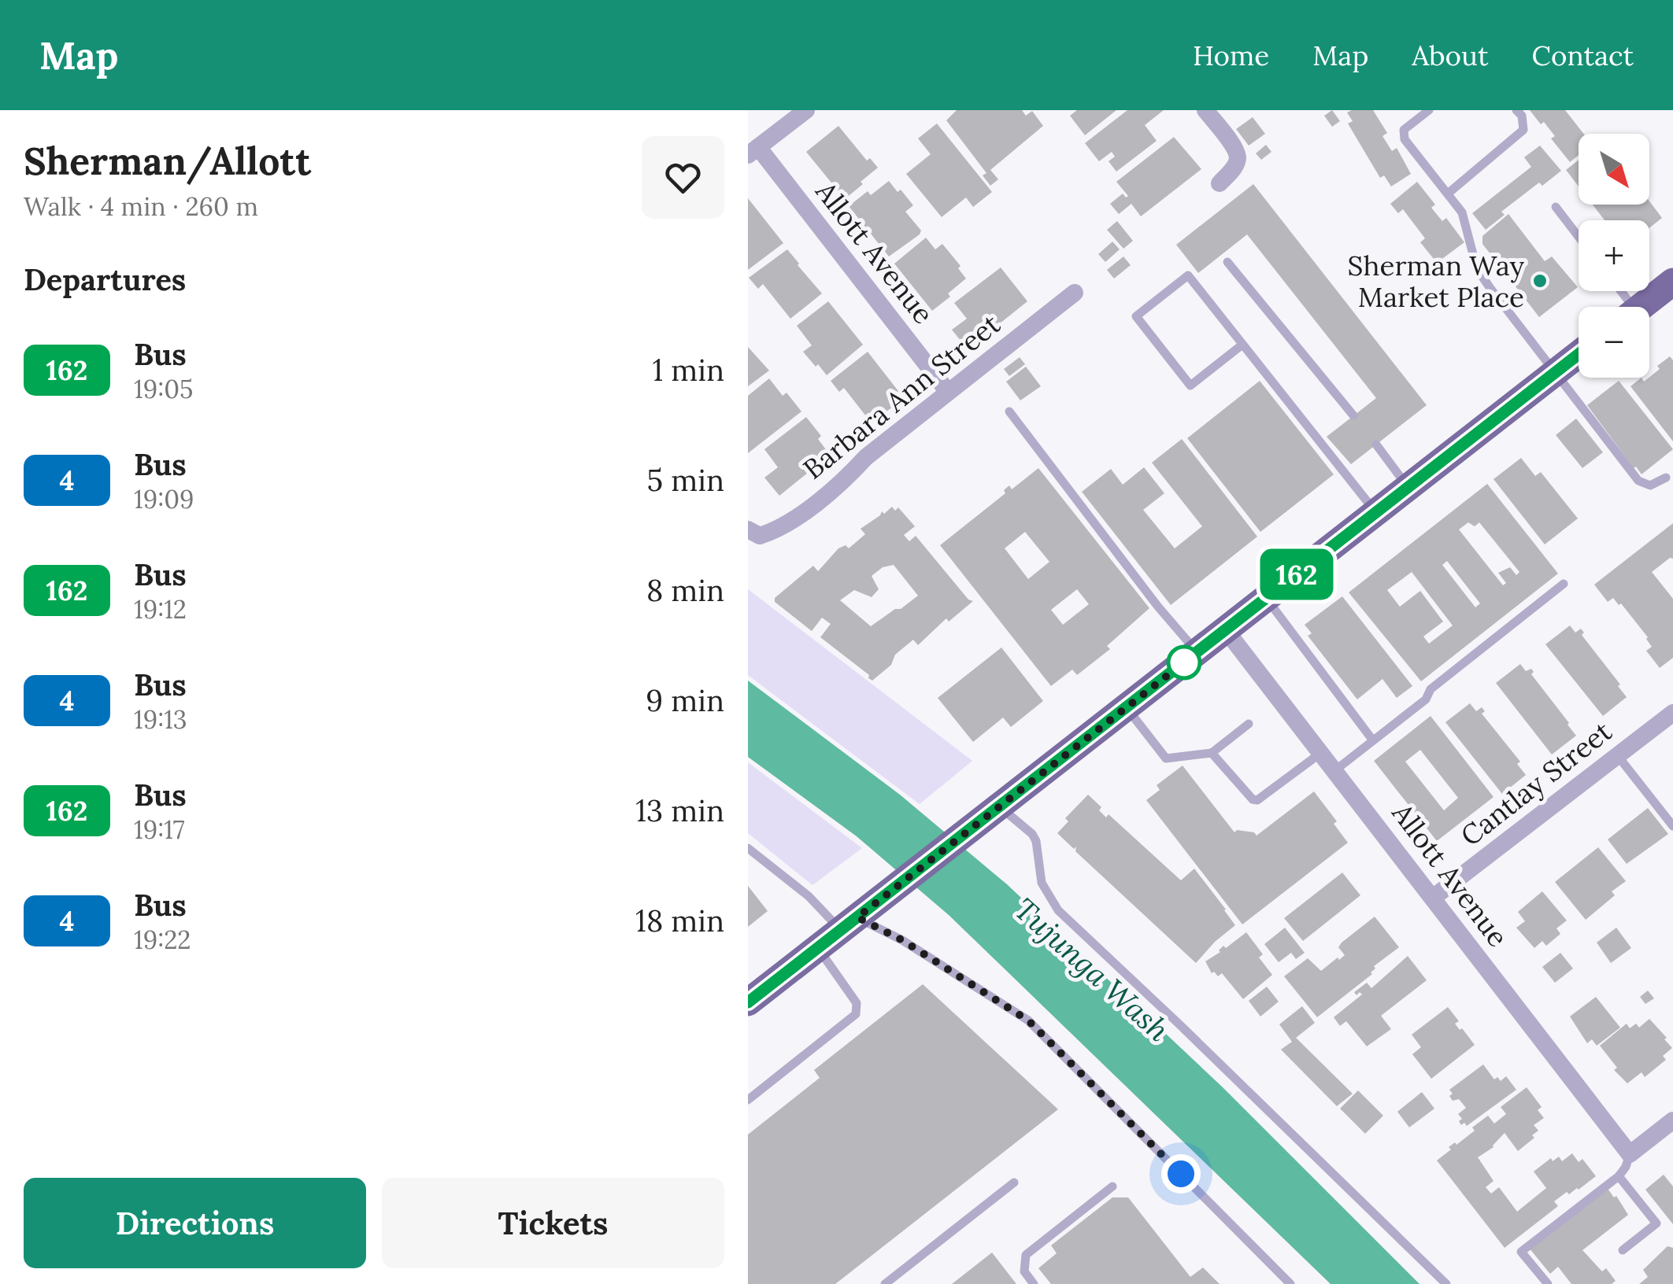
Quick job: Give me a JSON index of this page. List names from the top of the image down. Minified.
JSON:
{"streets":{"street":["Allott Avenue","Barbara Ann Street","Cantlay Street"]},"crossings":[["Allott Avenue","Barbara Ann Street"],["Allott Avenue","Cantlay Street"]],"water":["Tujunga Wash"],"places":["Sherman Way Market Place"],"lines":["bus line 162"],"north":"bottom right","page":{"header":"Map","nav":["Home","Map","About","Contact"],"heading":[["Sherman/Allott","Walk · 4 min · 260 m"],"Departures"],"on_map":"162","map_buttons":["+","−"],"list":[{"mark":"162","name":"Bus","note":"19:05","value":"1 min"},{"mark":"4","name":"Bus","note":"19:09","value":"5 min"},{"mark":"162","name":"Bus","note":"19:12","value":"8 min"},{"mark":"4","name":"Bus","note":"19:13","value":"9 min"},{"mark":"162","name":"Bus","note":"19:17","value":"13 min"},{"mark":"4","name":"Bus","note":"19:22","value":"18 min"}],"buttons":["Directions","Tickets"]}}
